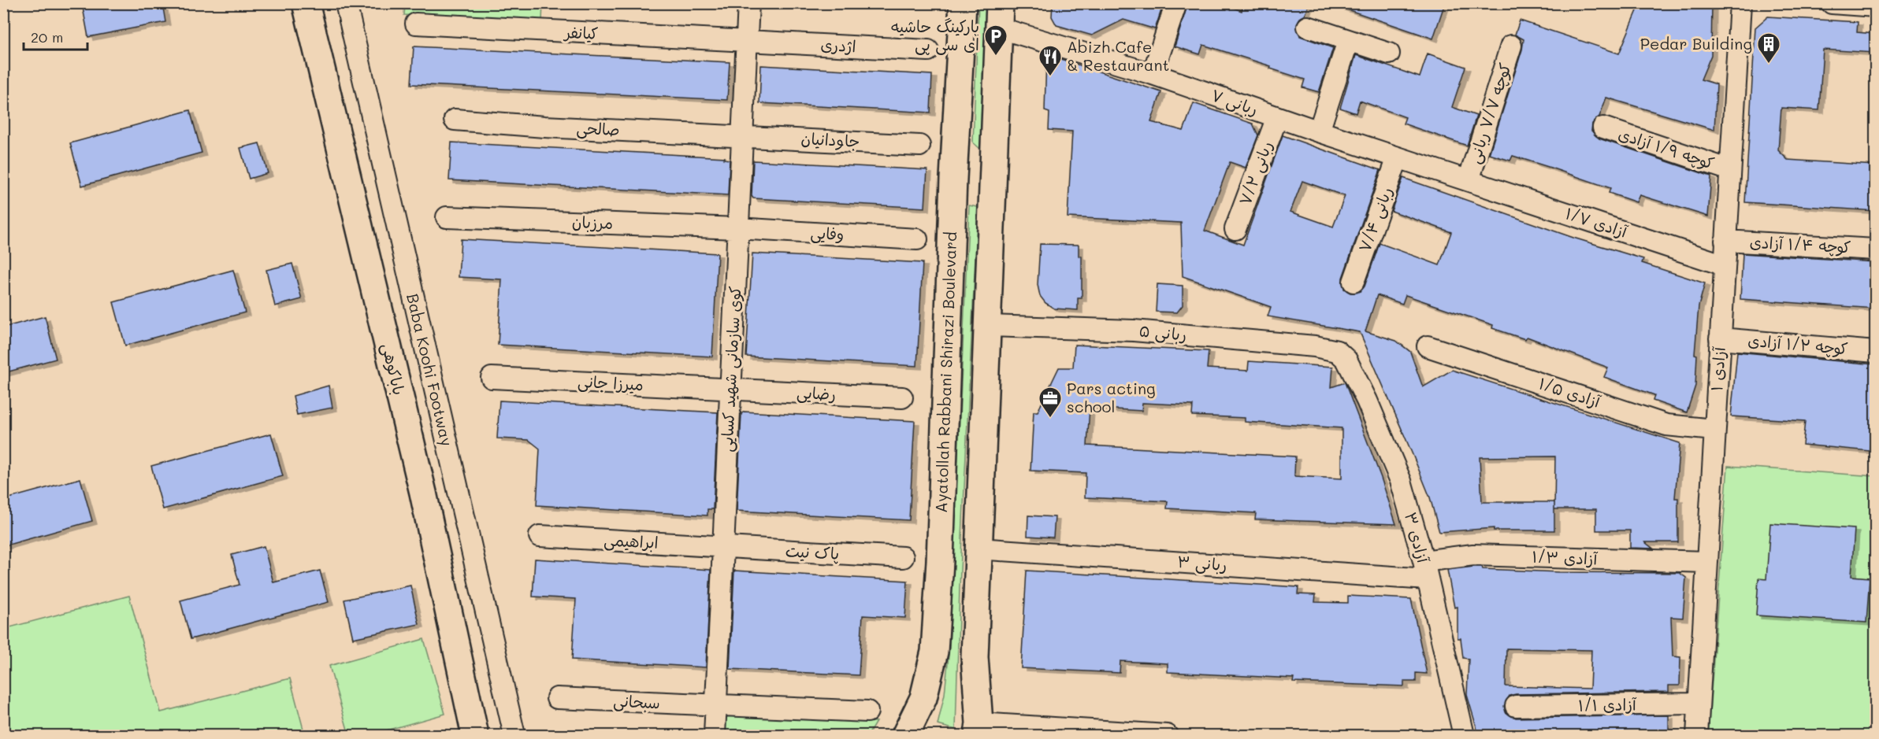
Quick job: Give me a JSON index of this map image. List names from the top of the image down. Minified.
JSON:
{"streets":{"main road":["باباکوهی","Ayatollah Rabbani Shirazi Boulevard"],"street":["کیانفر","اژدری","ربانی ۷","کوچه ۷/۷ ربانی","صالحی","جاودانیان","کوچه ۱/۹ آزادی","ربانی ۷/۲","ربانی ۷/۴","مرزبان","آزادی ۱/۷","وفایی","کوچه ۱/۴ آزادی","ربانی ۵","کوچه ۱/۲ آزادی","کوی سازمانی شهید کسایی","آزادی ۱","Baba Koohi Footway","میرزا جانی","آزادی ۱/۵","رضایی","۳ آزادی","ابراهیمی","پاک نیت","آزادی ۱/۳","ربانی ۳","سبحانی","آزادی ۱/۱"]},"crossings":[["کیانفر","اژدری"],["کیانفر","کوی سازمانی شهید کسایی"],["اژدری","کوی سازمانی شهید کسایی"],["ربانی ۷","کوچه ۷/۷ ربانی"],["ربانی ۷","ربانی ۷/۲"],["ربانی ۷","ربانی ۷/۴"],["ربانی ۷","آزادی ۱/۷"],["کوچه ۷/۷ ربانی","آزادی ۱/۷"],["صالحی","جاودانیان"],["صالحی","کوی سازمانی شهید کسایی"],["جاودانیان","کوی سازمانی شهید کسایی"],["کوچه ۱/۹ آزادی","آزادی ۱"],["مرزبان","وفایی"],["مرزبان","کوی سازمانی شهید کسایی"],["آزادی ۱/۷","آزادی ۱"],["وفایی","کوی سازمانی شهید کسایی"],["کوچه ۱/۴ آزادی","آزادی ۱"],["ربانی ۵","۳ آزادی"],["کوچه ۱/۲ آزادی","آزادی ۱"],["کوی سازمانی شهید کسایی","میرزا جانی"],["کوی سازمانی شهید کسایی","رضایی"],["کوی سازمانی شهید کسایی","ابراهیمی"],["کوی سازمانی شهید کسایی","پاک نیت"],["کوی سازمانی شهید کسایی","سبحانی"],["آزادی ۱","آزادی ۱/۵"],["آزادی ۱","آزادی ۱/۳"],["آزادی ۱","آزادی ۱/۱"],["میرزا جانی","رضایی"],["۳ آزادی","آزادی ۱/۳"],["۳ آزادی","ربانی ۳"],["ابراهیمی","پاک نیت"],["آزادی ۱/۳","ربانی ۳"]],"places":{"parking":["پارکینگ حاشیه ای سی پی"],"building":["Pedar Building"],"restaurant":["Abizh Cafe & Restaurant"],"office":["Pars acting school"]},"scale_bar":"20 m"}
